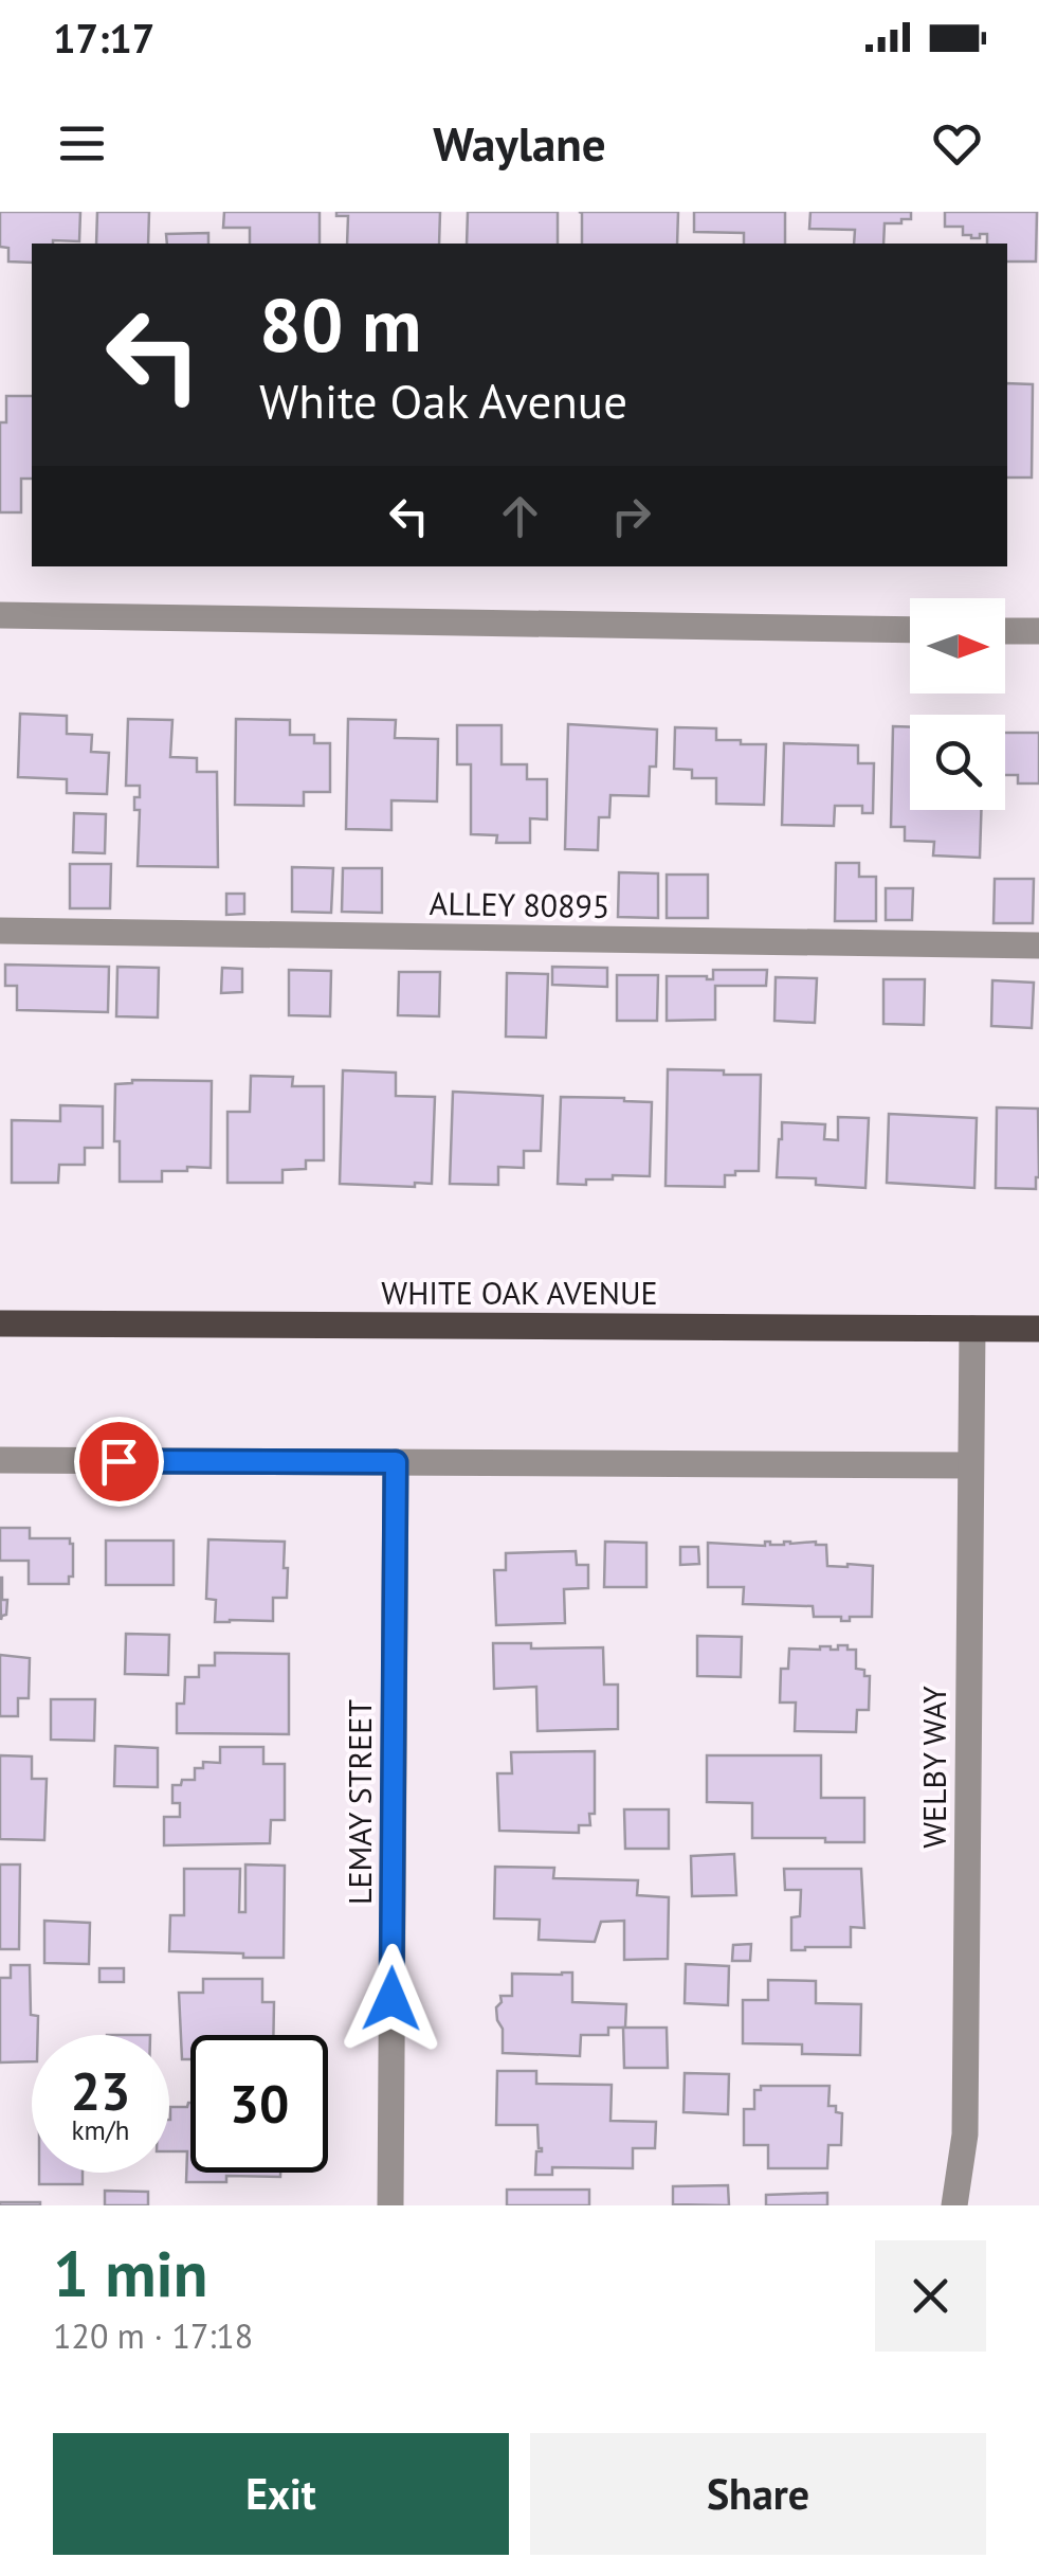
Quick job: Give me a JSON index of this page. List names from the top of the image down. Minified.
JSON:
{"streets":{"main road":["WHITE OAK AVENUE"],"street":["ALLEY 80895","WELBY WAY","LEMAY STREET"]},"crossings":[["WHITE OAK AVENUE","WELBY WAY"]],"north":"right","page":{"status":"17:17","header":"Waylane","turn":["80 m","White Oak Avenue"],"speed":"23 km/h","limit":"30","heading":["1 min","120 m · 17:18"],"buttons":["Exit","Share"]}}
